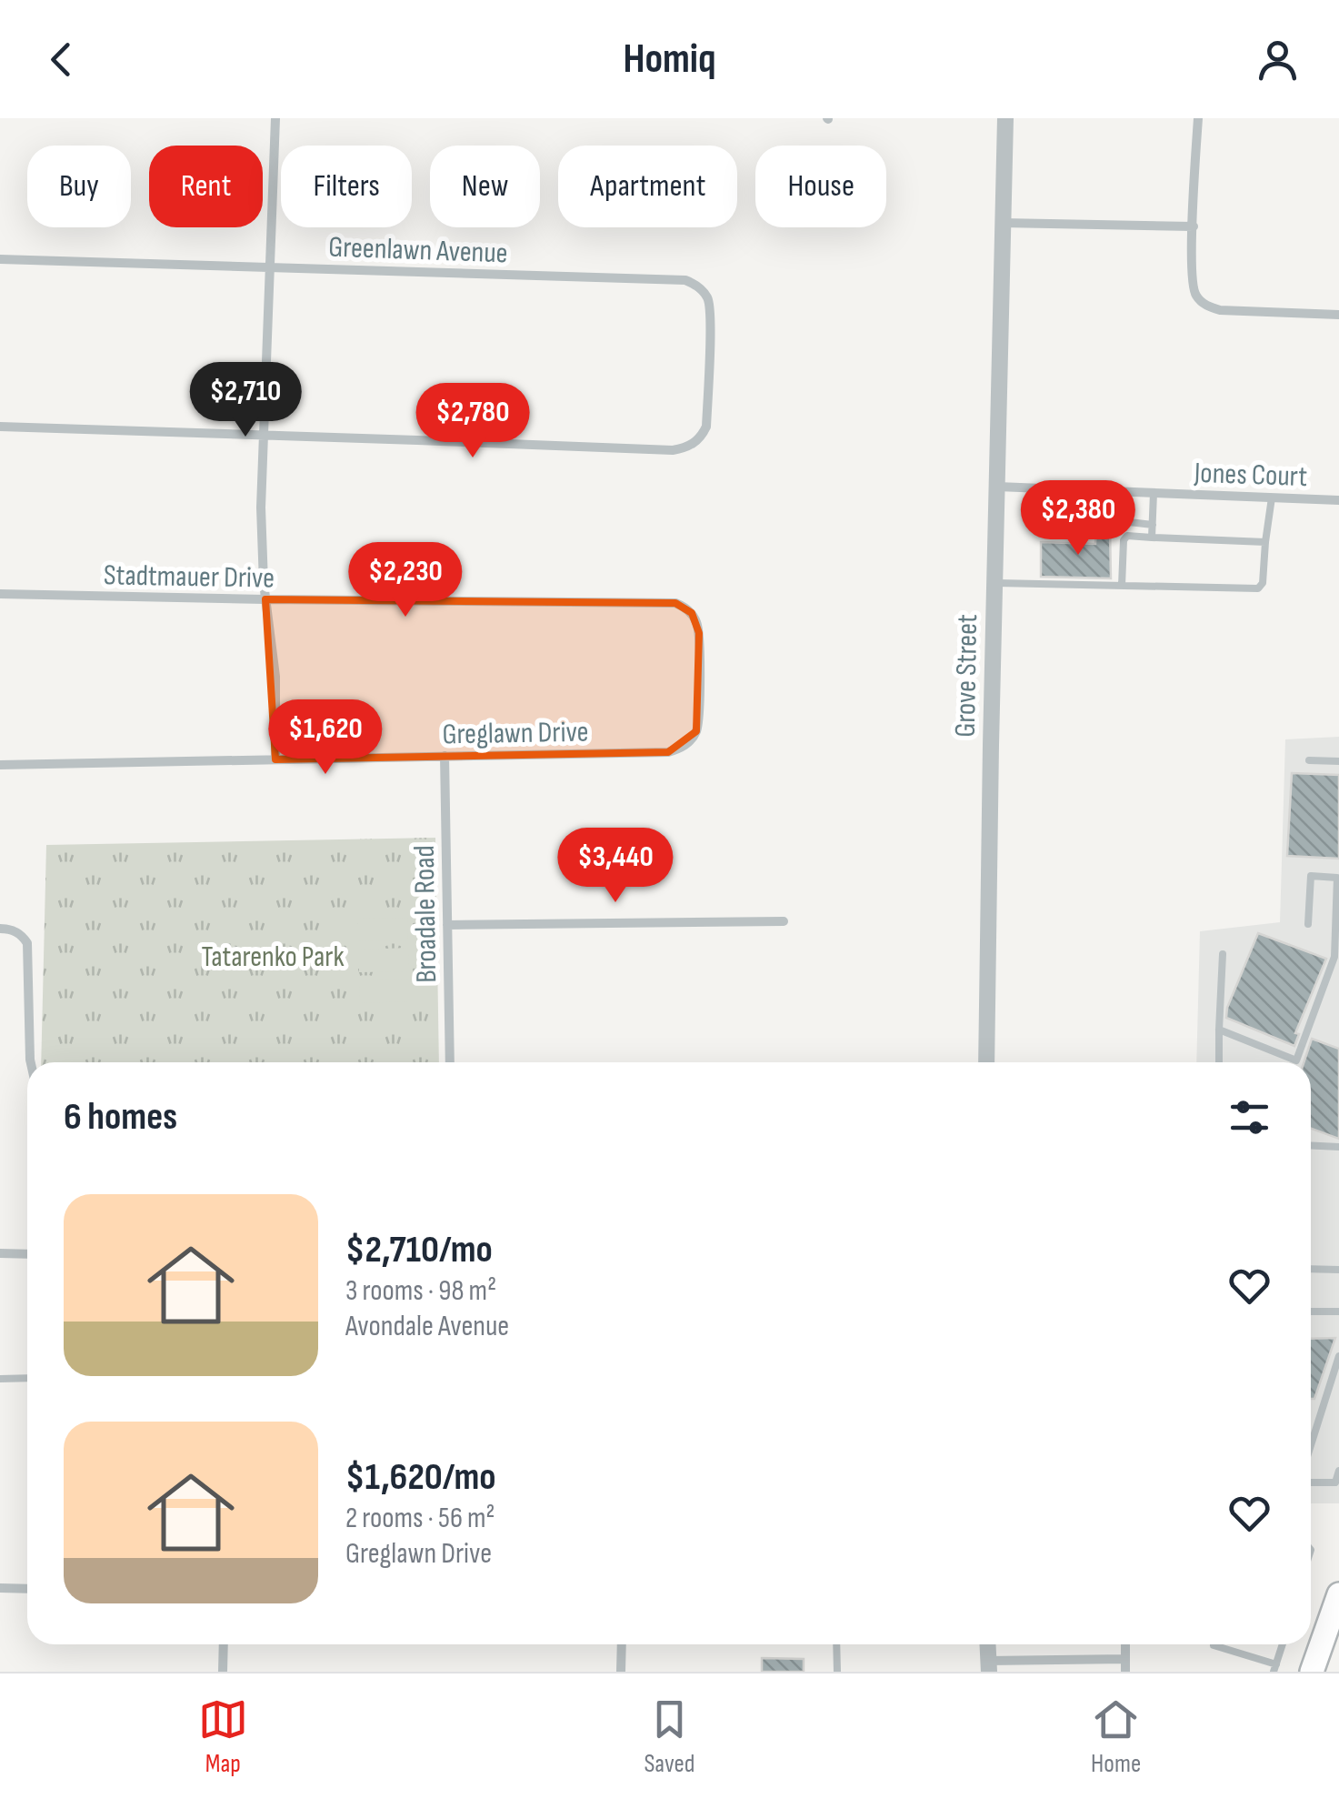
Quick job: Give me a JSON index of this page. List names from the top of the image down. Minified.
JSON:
{"streets":{"street":["Greenlawn Avenue","Jones Court","Stadtmauer Drive","Grove Street","Greglawn Drive","Broadale Road"]},"crossings":[["Jones Court","Grove Street"],["Stadtmauer Drive","Greglawn Drive"],["Greglawn Drive","Broadale Road"]],"parks":["Tatarenko Park"],"page":{"header":"Homiq","chip":["Buy","Rent","Filters","New","Apartment","House"],"price":["$2,710","$2,780","$2,380","$2,230","$1,620","$3,440"],"heading":"6 homes","list":[{"name":"$2,710/mo","note":"3 rooms · 98 m² · Avondale Avenue"},{"name":"$1,620/mo","note":"2 rooms · 56 m² · Greglawn Drive"}],"tabs":["Map","Saved","Home"]}}
